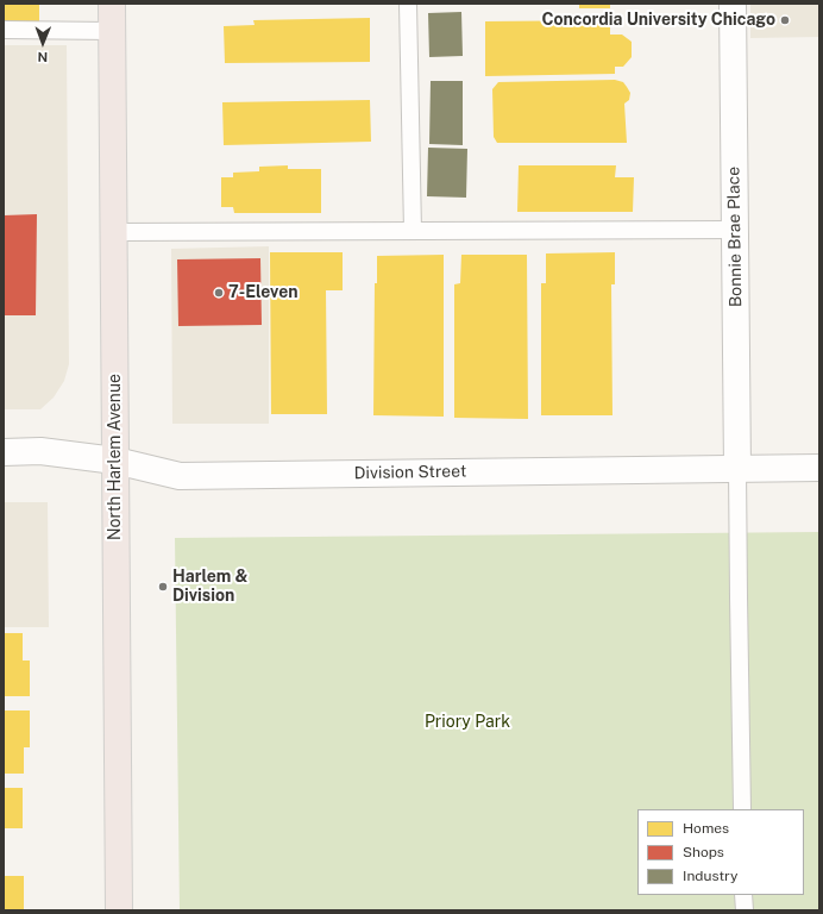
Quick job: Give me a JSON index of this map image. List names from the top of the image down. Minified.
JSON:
{"streets":{"main road":["North Harlem Avenue"],"street":["Bonnie Brae Place","Division Street"]},"crossings":[["Bonnie Brae Place","Division Street"],["North Harlem Avenue","Division Street"]],"parks":["Priory Park"],"places":["Concordia University Chicago","7-Eleven","Harlem & Division"],"legend":["Homes","Shops","Industry"],"north":"bottom"}
